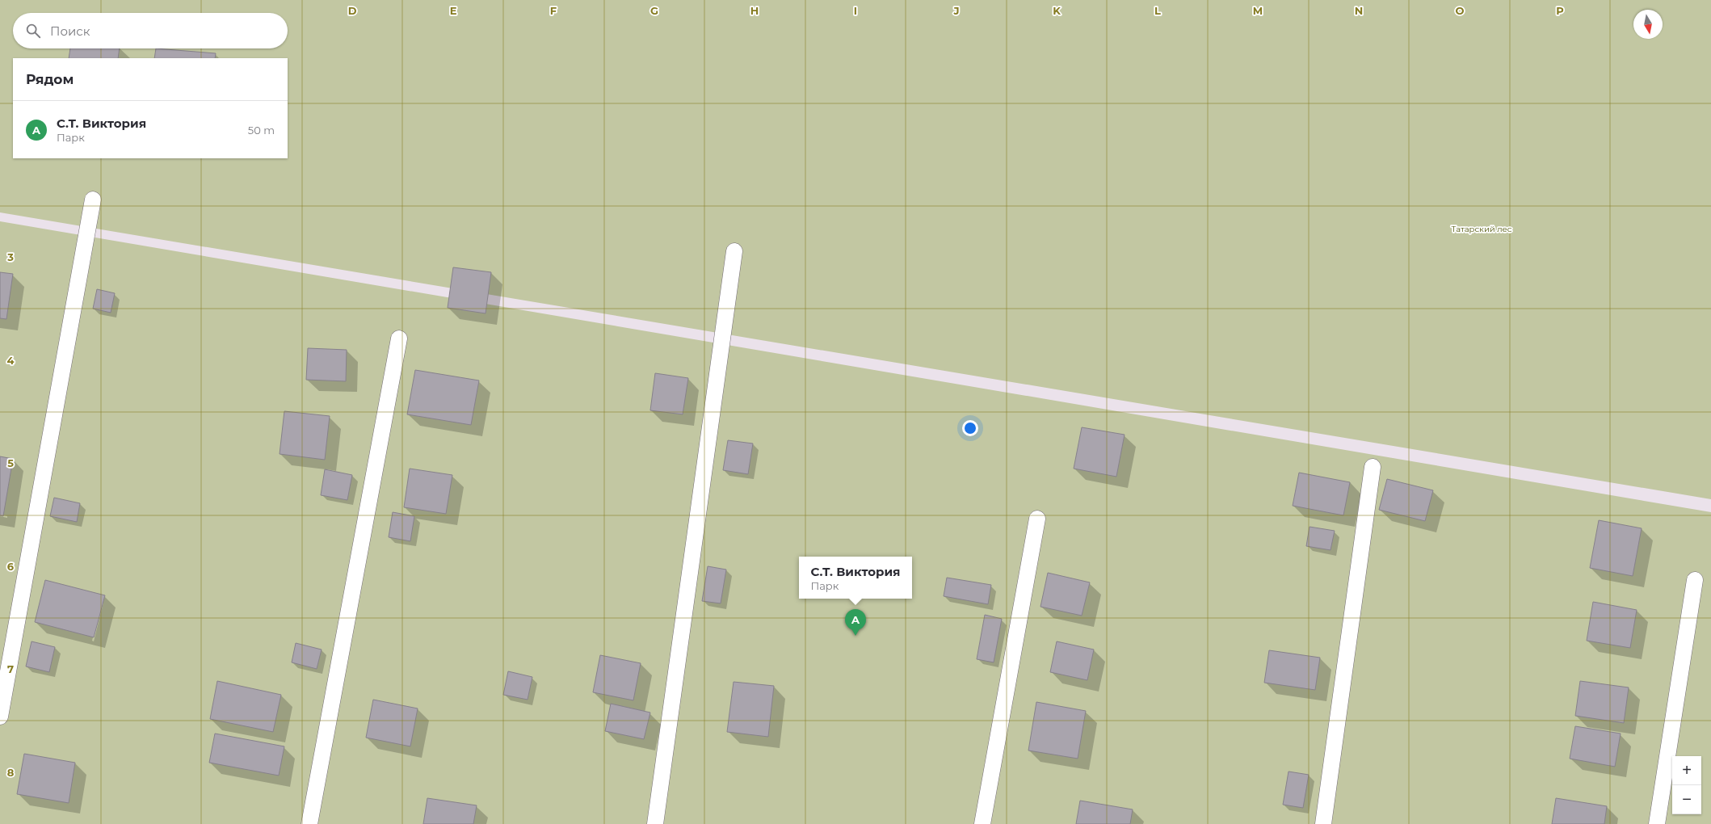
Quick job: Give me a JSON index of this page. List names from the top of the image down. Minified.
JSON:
{"parks":["Татарский лес"],"north":"bottom","page":{"search":"Поиск","heading":"Рядом","list":[{"mark":"A","name":"С.Т. Виктория","note":"Парк","value":"50 m"}],"popup":["С.Т. Виктория","Парк"],"pins":"A","map_buttons":["+","−"]},"grid":{"columns":["D","E","F","G","H","I","J","K","L","M","N","O","P"],"rows":["3","4","5","6","7","8"]}}
